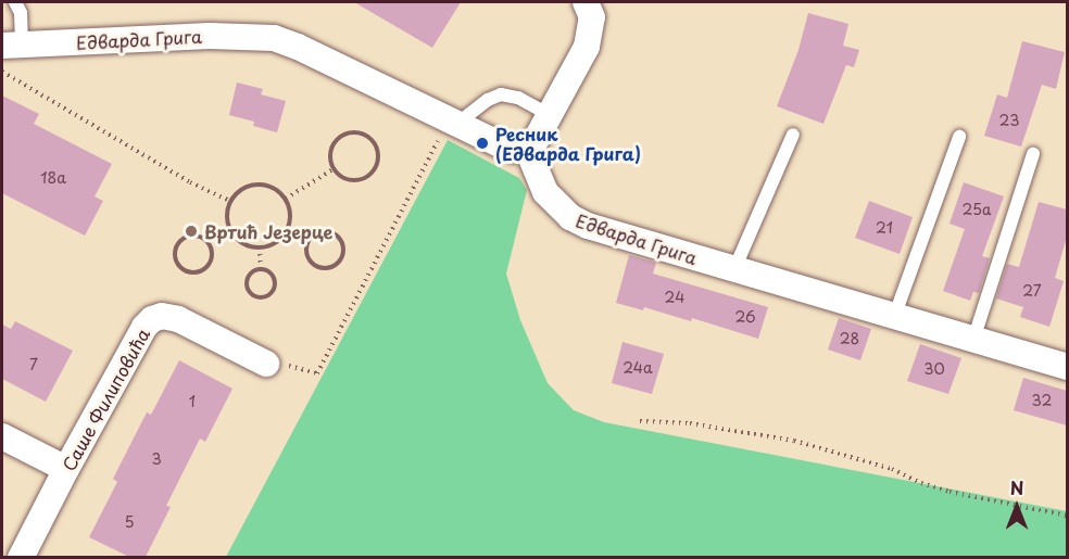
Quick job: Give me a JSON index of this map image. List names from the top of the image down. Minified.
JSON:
{"streets":{"street":["Едварда Грига","Саше Филиповића"]},"places":["Ресник (Едварда Грига)","Вртић Језерце"],"house_numbers":["23","18a","25a","21","27","24","26","28","7","24a","30","32","1","3","5"],"north":"top"}
